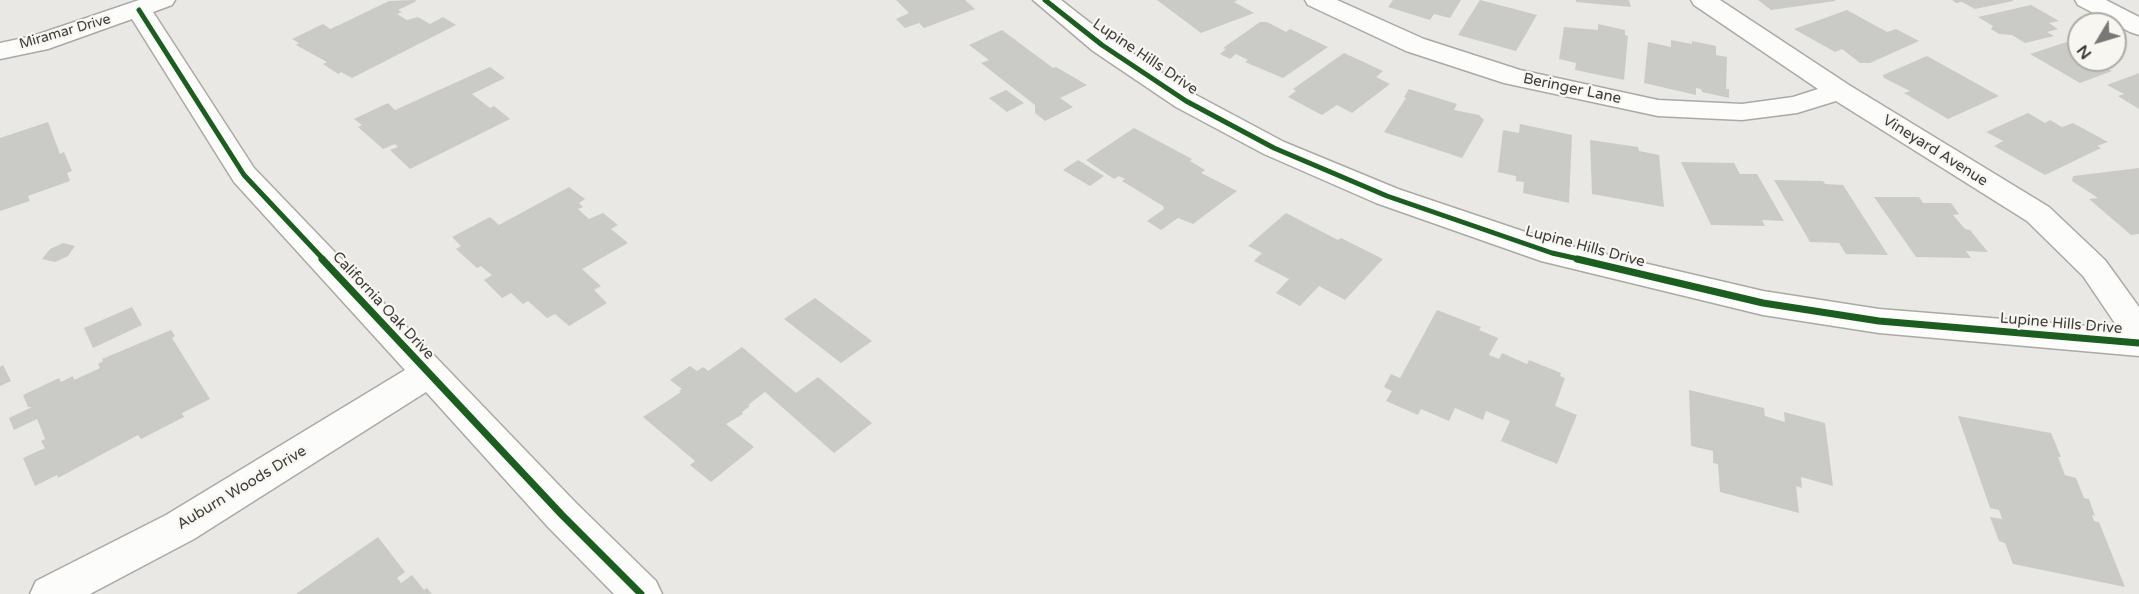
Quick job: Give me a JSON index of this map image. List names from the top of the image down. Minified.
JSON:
{"streets":{"street":["Miramar Drive","Lupine Hills Drive","Beringer Lane","Vineyard Avenue","California Oak Drive","Auburn Woods Drive"]},"crossings":[["Miramar Drive","California Oak Drive"],["Beringer Lane","Vineyard Avenue"],["California Oak Drive","Auburn Woods Drive"]],"north":"bottom left"}
